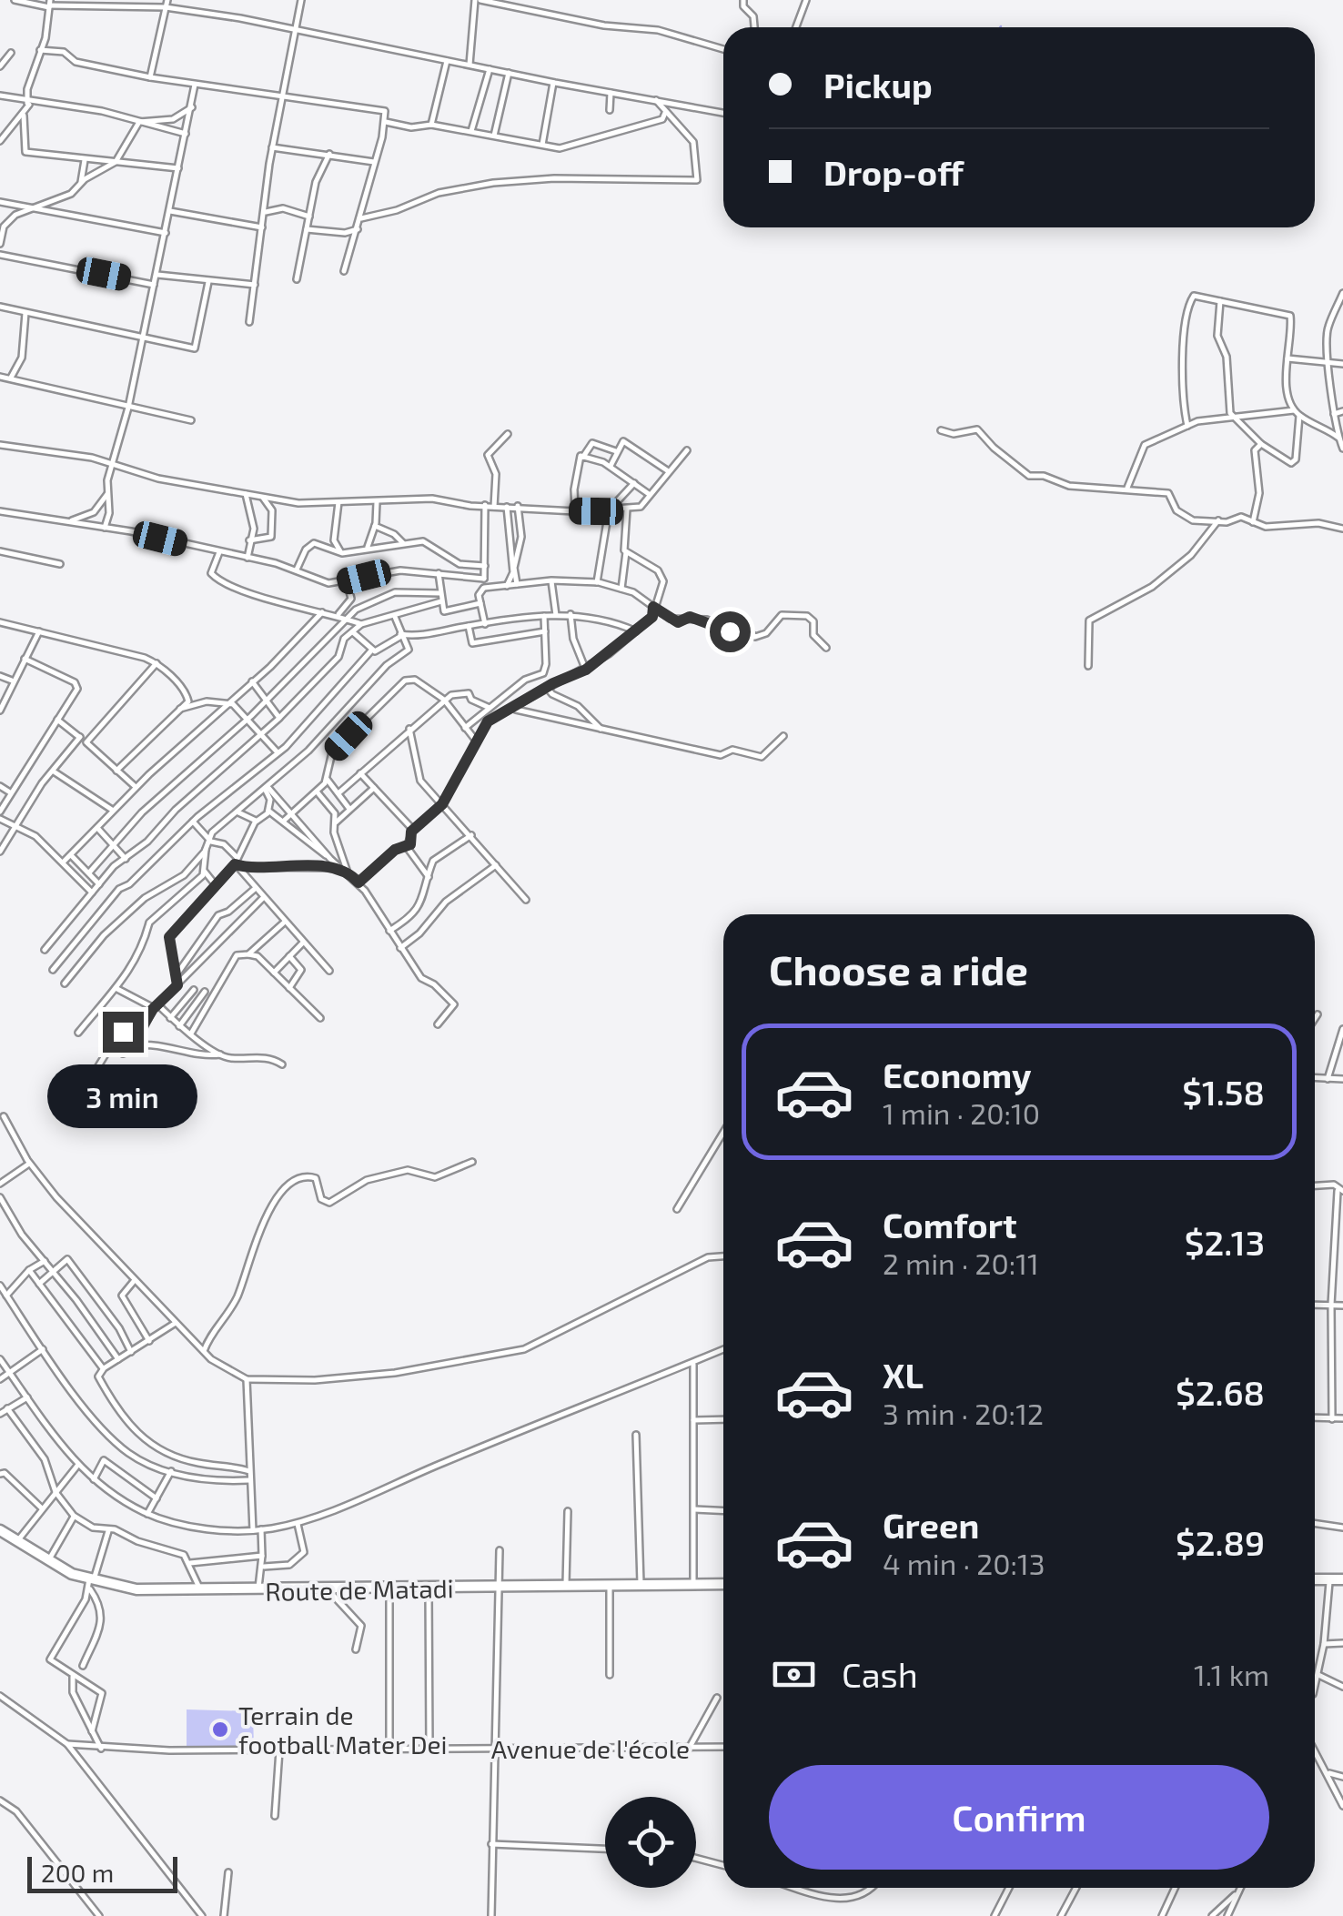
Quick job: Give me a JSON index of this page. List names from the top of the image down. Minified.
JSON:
{"streets":{"highway":["Route de Matadi"],"street":["Avenue de l'école"]},"places":["Terrain de football Mater Dei"],"scale_bar":"200 m","page":{"banner":["Pickup","Drop-off"],"heading":"Choose a ride","list":[{"name":"Economy","note":"1 min · 20:10","value":"$1.58"},{"name":"Comfort","note":"2 min · 20:11","value":"$2.13"},{"name":"XL","note":"3 min · 20:12","value":"$2.68"},{"name":"Green","note":"4 min · 20:13","value":"$2.89"}],"bubble":"3 min","pay":["Cash","1.1 km"],"buttons":"Confirm","scale":"200 m"}}
